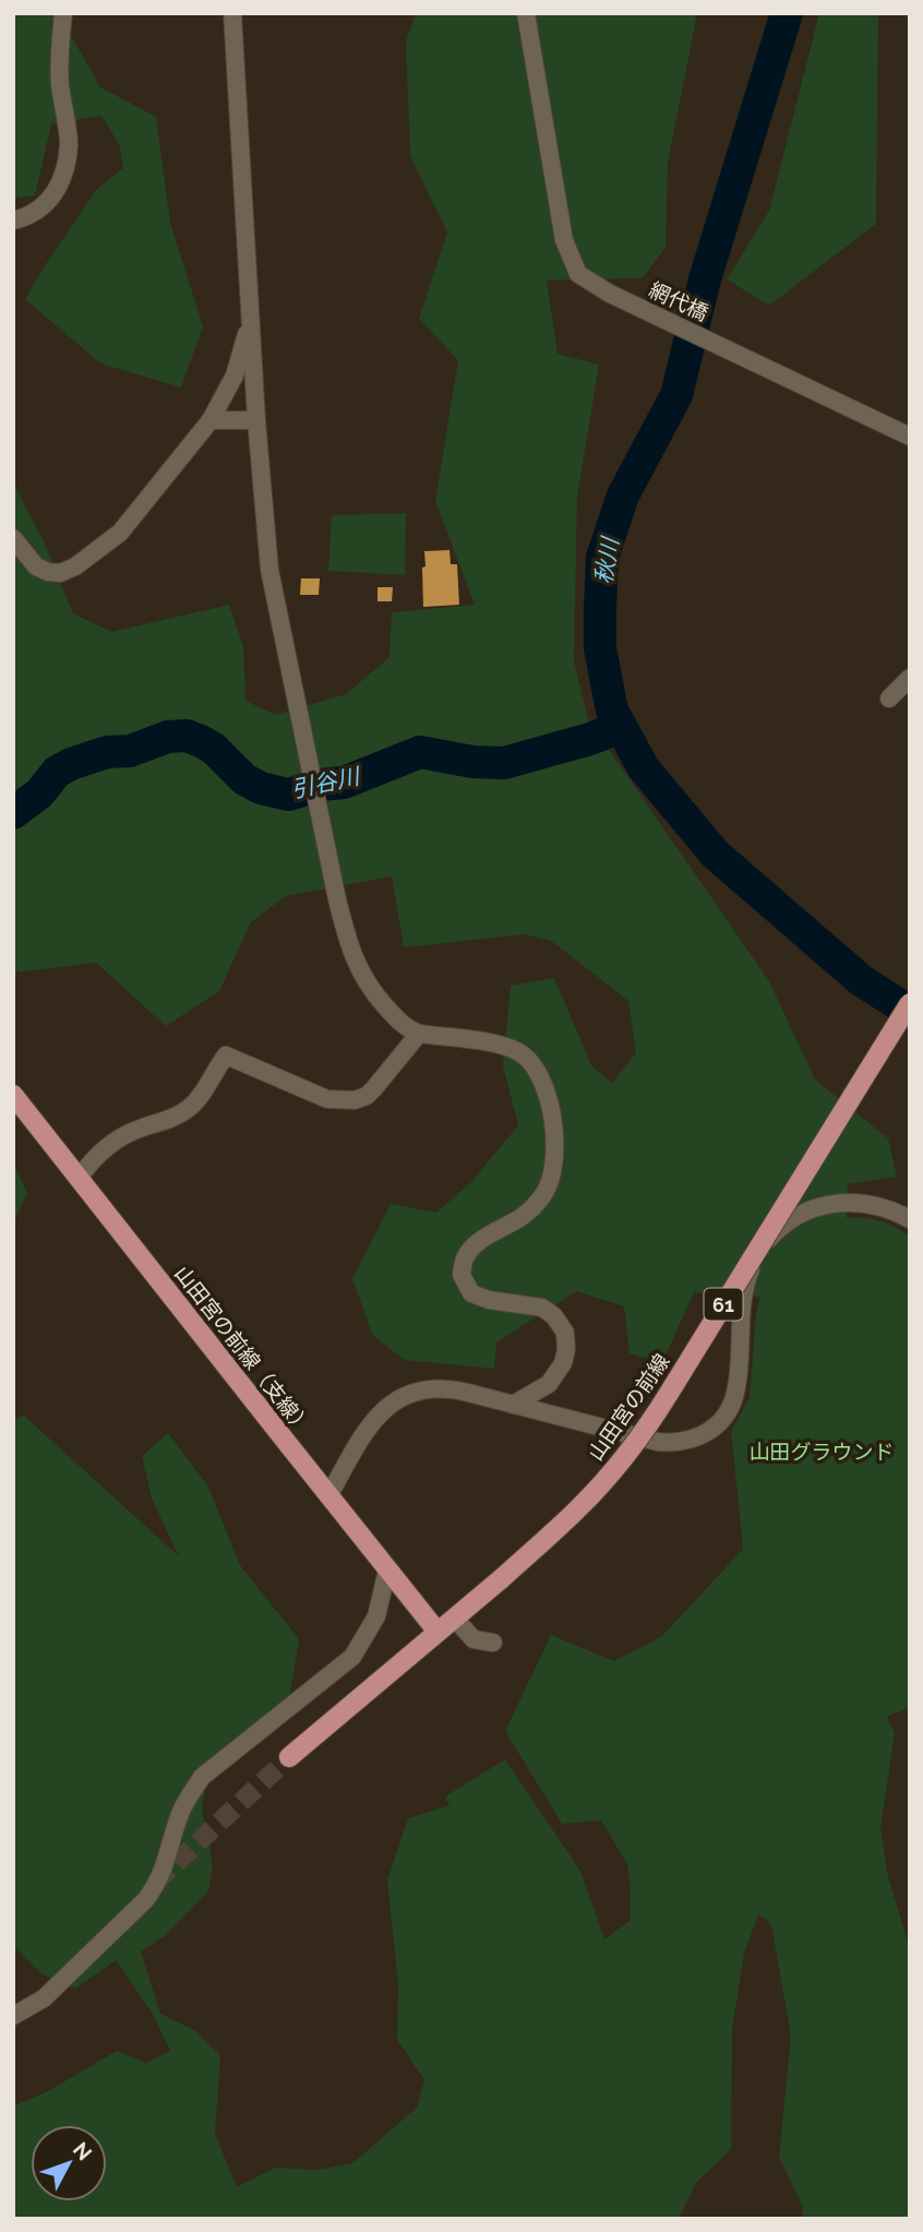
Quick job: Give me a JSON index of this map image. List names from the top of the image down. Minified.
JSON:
{"streets":{"main road":["61","山田宮の前線（支線）","山田宮の前線"],"street":["網代橋"]},"crossings":[["山田宮の前線（支線）","山田宮の前線"]],"water":["秋川","引谷川"],"parks":["山田グラウンド"],"north":"top right"}
